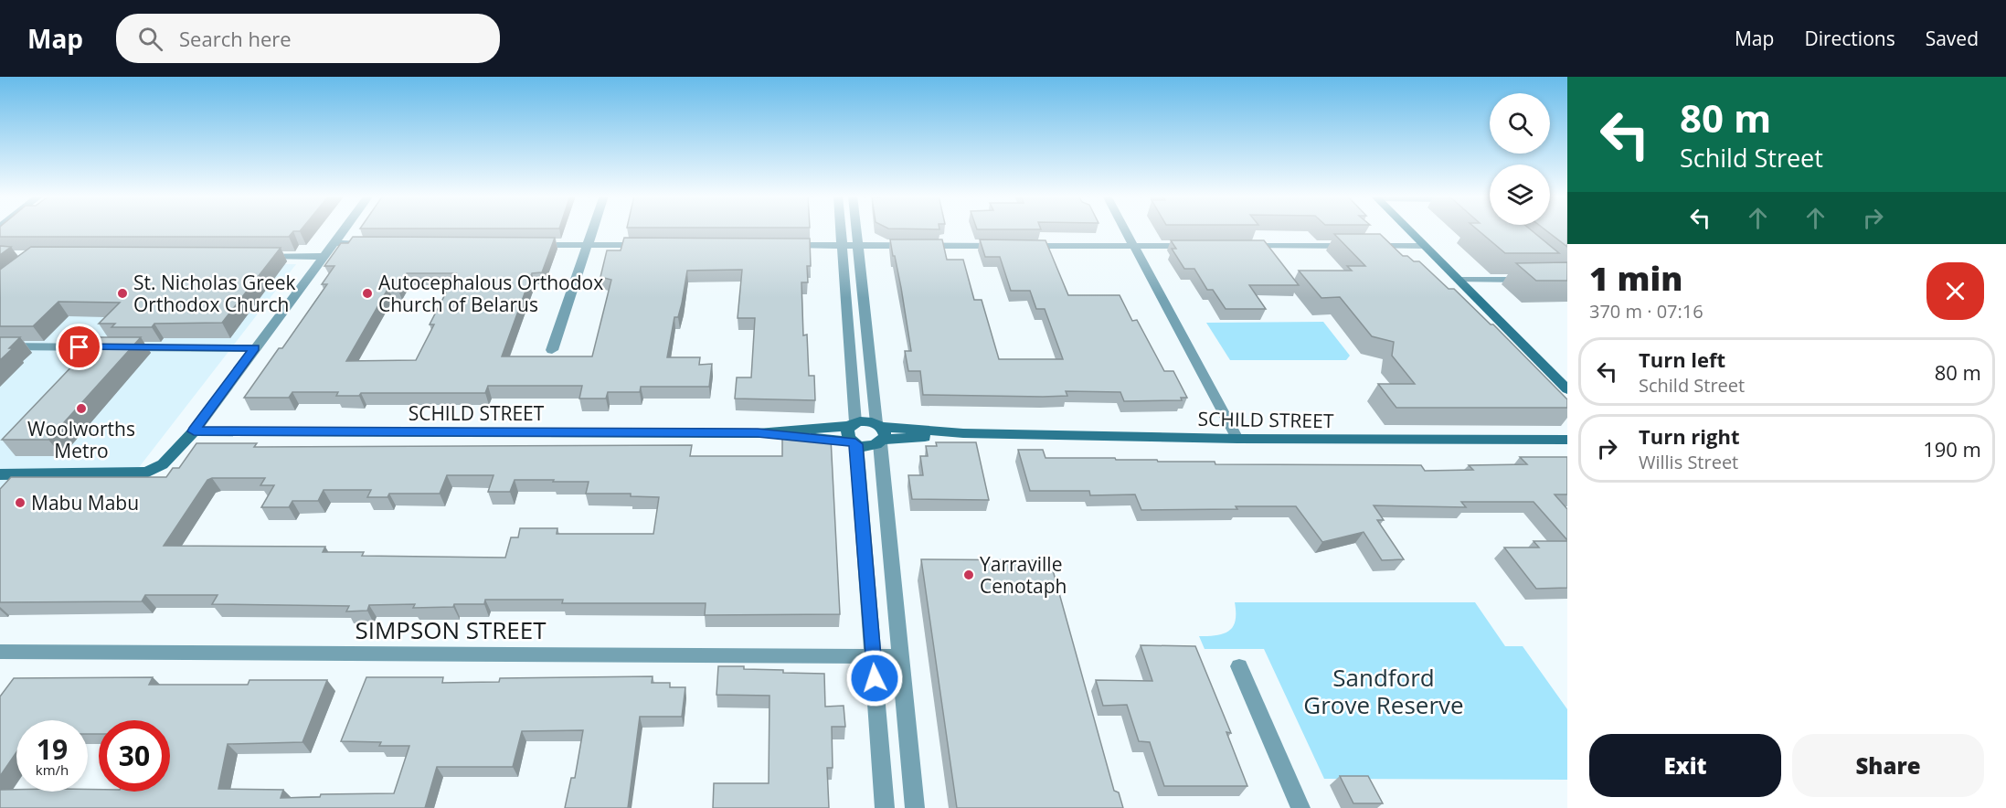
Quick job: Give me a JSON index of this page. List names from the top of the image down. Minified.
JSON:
{"streets":{"street":["SCHILD STREET","SIMPSON STREET"]},"parks":["Sandford Grove Reserve"],"places":["St. Nicholas Greek Orthodox Church","Autocephalous Orthodox Church of Belarus","Woolworths Metro","Mabu Mabu","Yarraville Cenotaph"],"page":{"header":"Map","search":"Search here","nav":["Map","Directions","Saved"],"turn":["80 m","Schild Street"],"heading":["1 min","370 m · 07:16"],"list":[{"name":"Turn left","note":"Schild Street","value":"80 m"},{"name":"Turn right","note":"Willis Street","value":"190 m"}],"speed":"19 km/h","limit":"30","buttons":["Exit","Share"]}}
